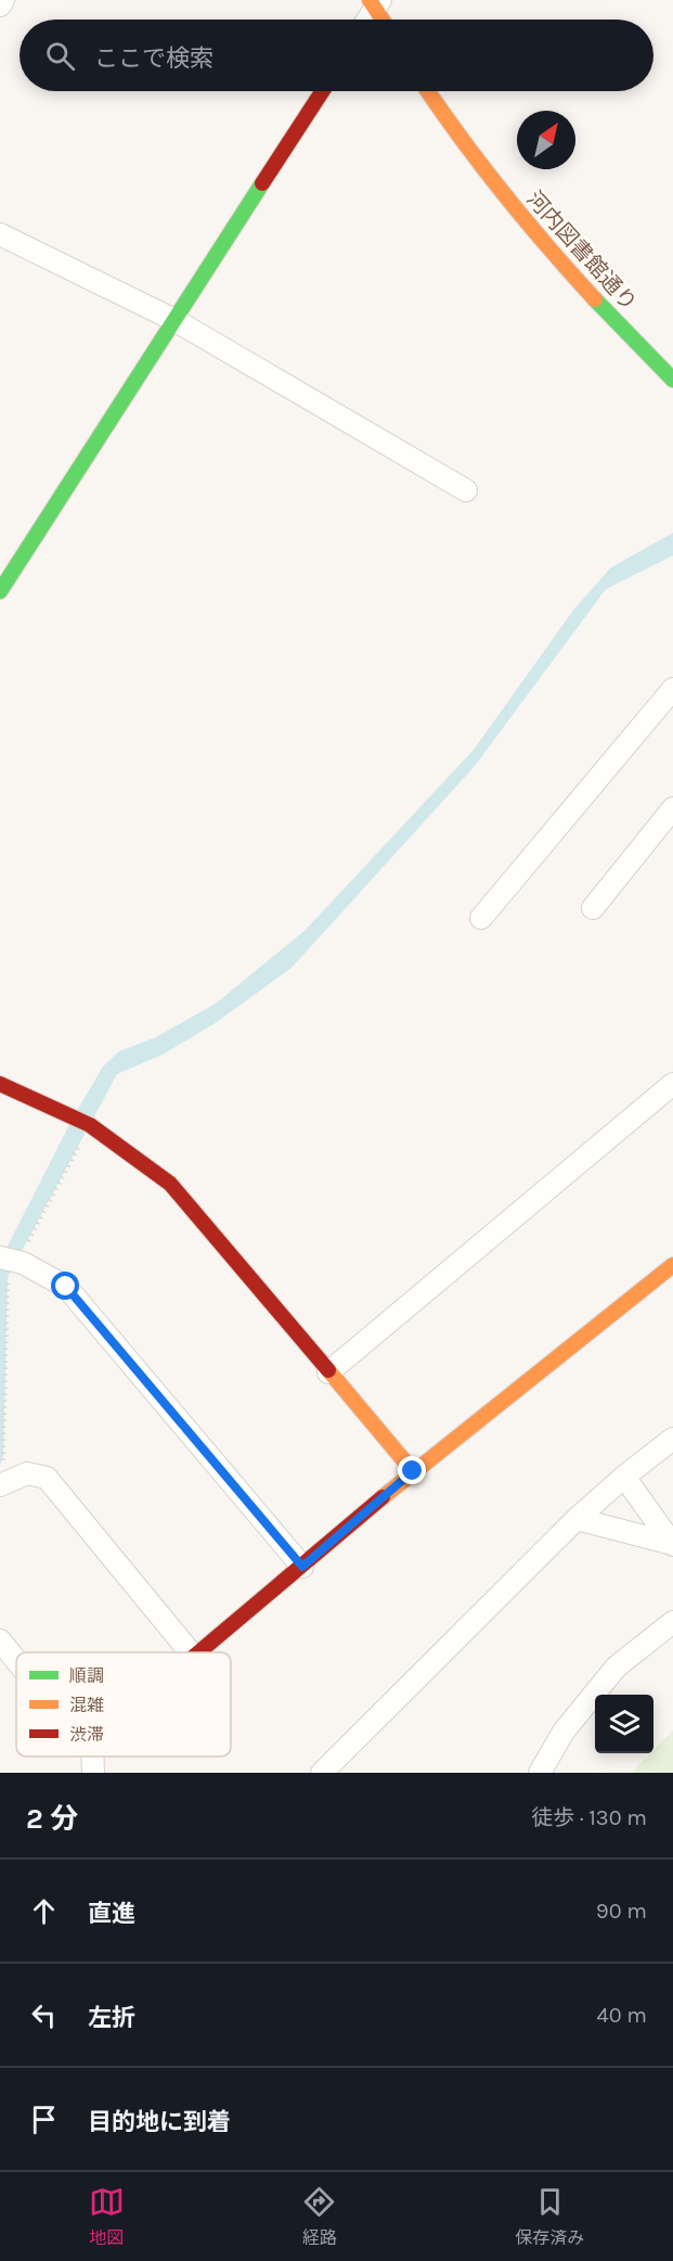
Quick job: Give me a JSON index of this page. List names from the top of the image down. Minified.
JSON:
{"streets":{"street":["河内図書館通り"]},"legend":["順調","混雑","渋滞"],"north":"top right","page":{"search":"ここで検索","heading":["2 分","徒歩 · 130 m"],"list":[["直進","90 m"],["左折","40 m"],"目的地に到着"],"nav":["地図","経路","保存済み"]}}
